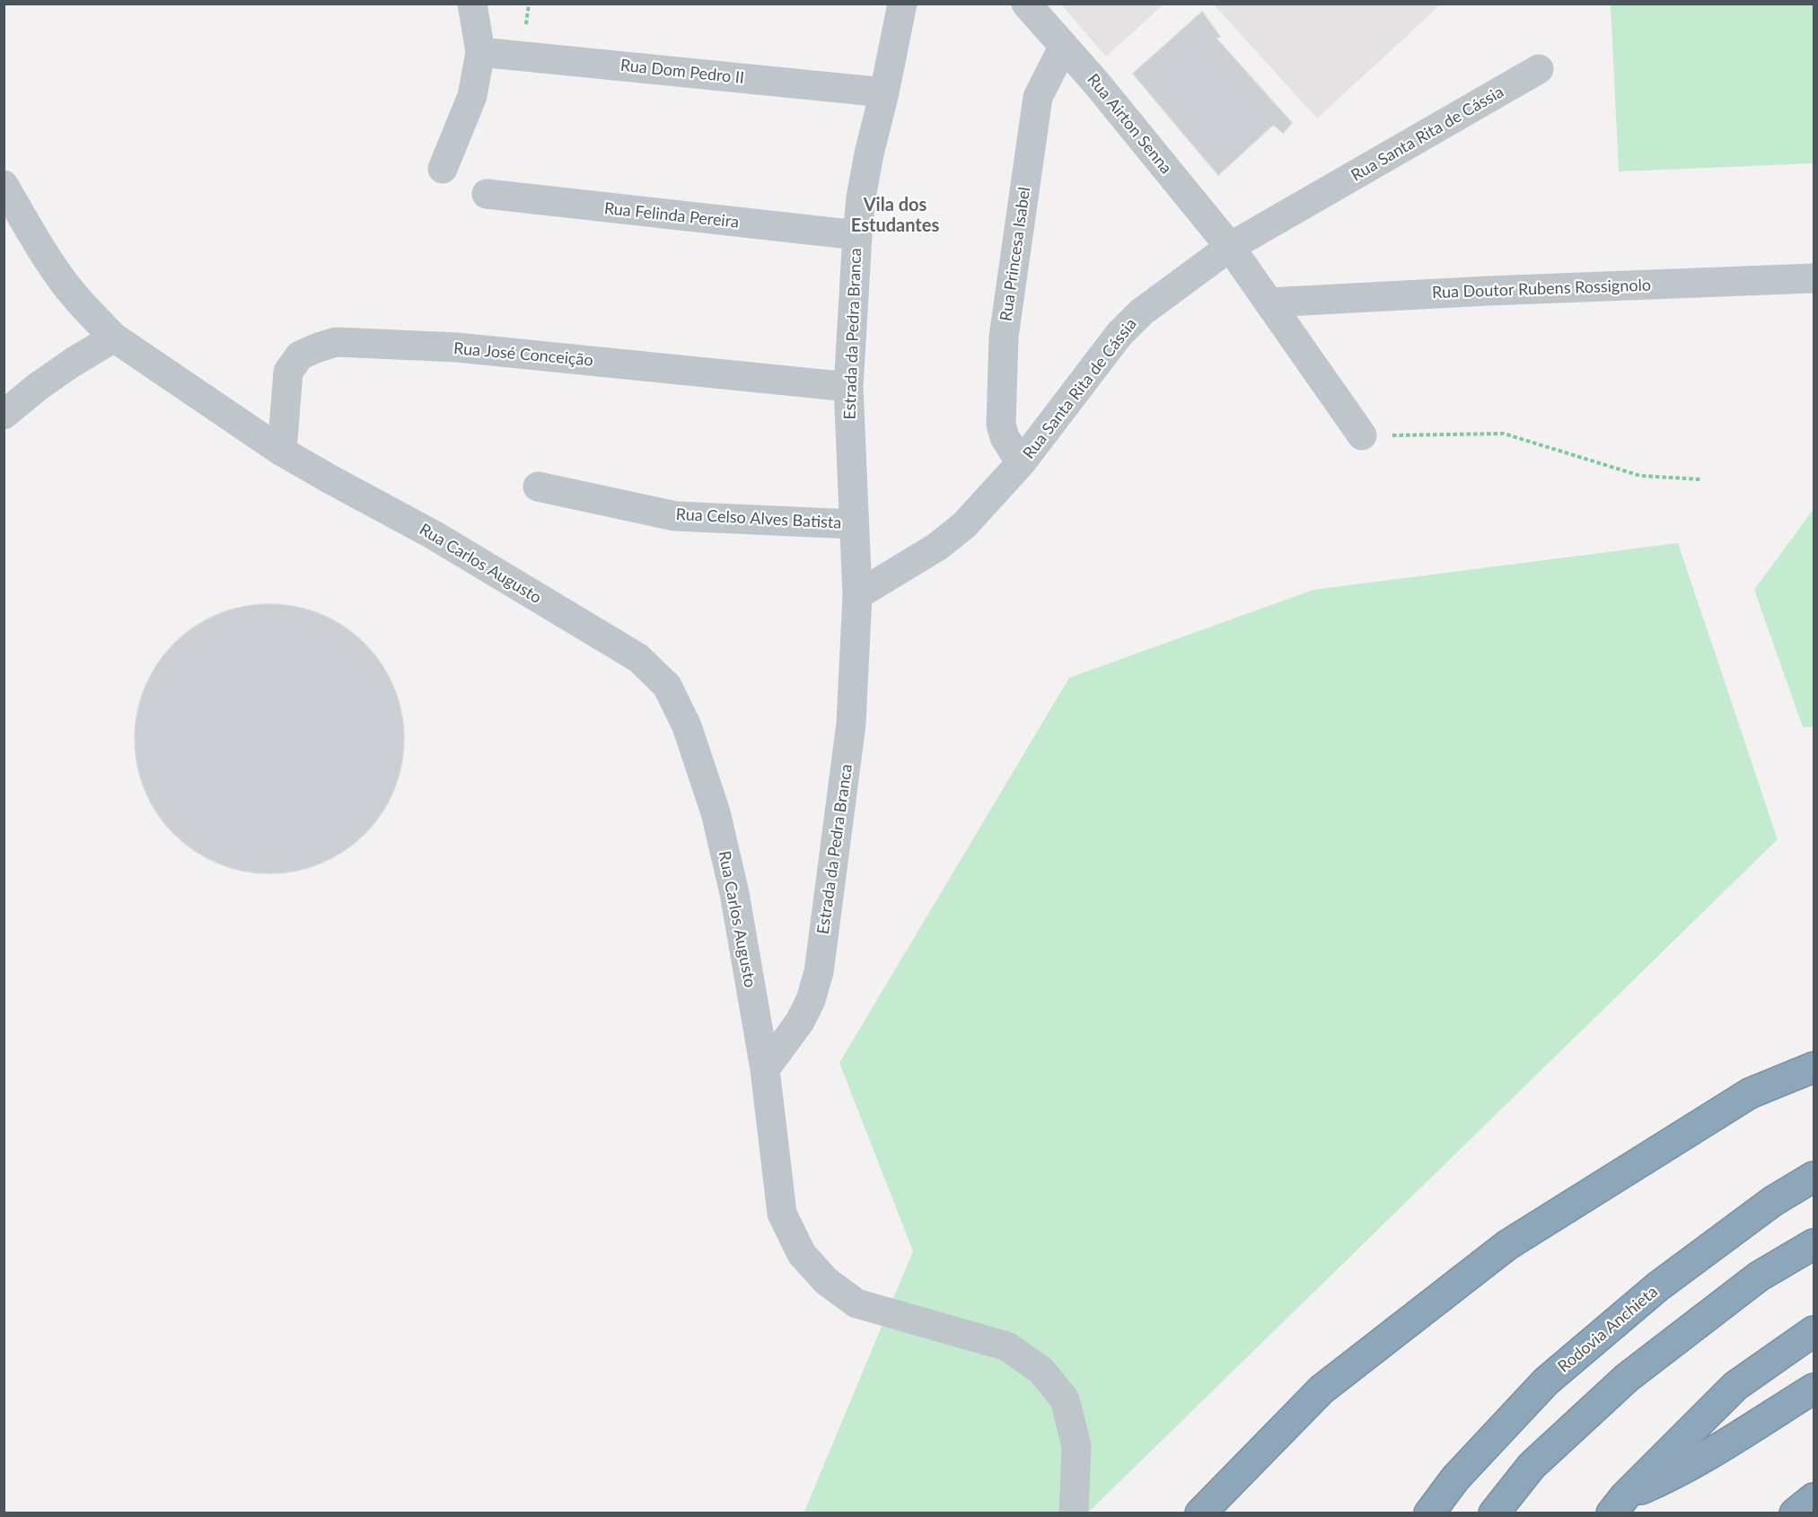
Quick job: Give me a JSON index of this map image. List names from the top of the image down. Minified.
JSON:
{"streets":{"highway":["Rodovia Anchieta"],"street":["Rua Dom Pedro II","Rua Airton Senna","Rua Santa Rita de Cássia","Rua Felinda Pereira","Rua Princesa Isabel","Rua Doutor Rubens Rossignolo","Estrada da Pedra Branca","Rua José Conceição","Rua Celso Alves Batista","Rua Carlos Augusto"]},"crossings":[["Rua Dom Pedro II","Estrada da Pedra Branca"],["Rua Airton Senna","Rua Santa Rita de Cássia"],["Rua Airton Senna","Rua Princesa Isabel"],["Rua Airton Senna","Rua Doutor Rubens Rossignolo"],["Rua Santa Rita de Cássia","Rua Princesa Isabel"],["Rua Santa Rita de Cássia","Estrada da Pedra Branca"],["Rua Felinda Pereira","Estrada da Pedra Branca"],["Estrada da Pedra Branca","Rua José Conceição"],["Estrada da Pedra Branca","Rua Celso Alves Batista"],["Estrada da Pedra Branca","Rua Carlos Augusto"],["Rua José Conceição","Rua Carlos Augusto"]],"districts":["Vila dos Estudantes"]}
